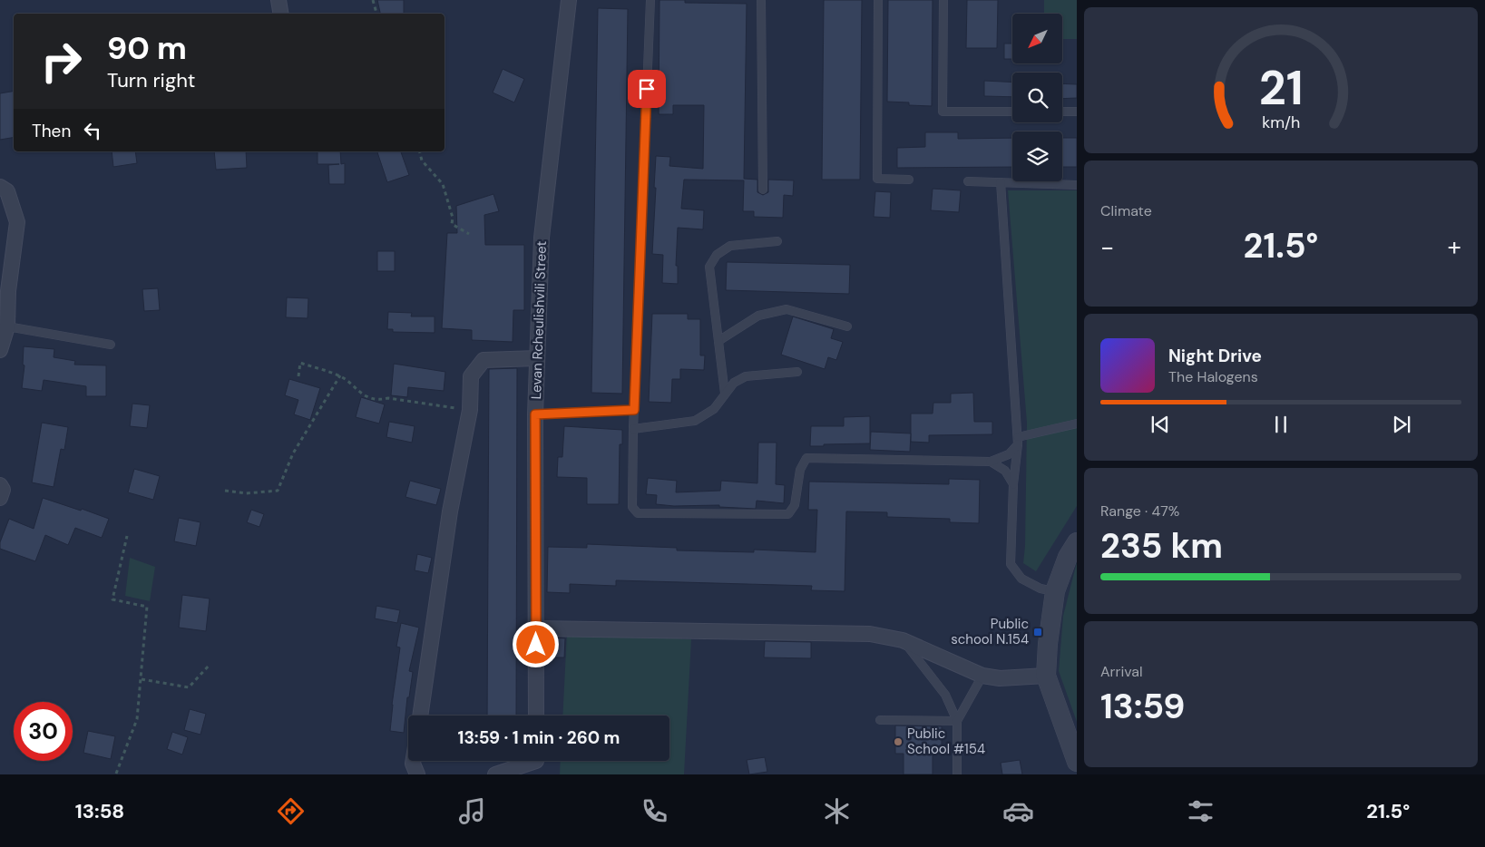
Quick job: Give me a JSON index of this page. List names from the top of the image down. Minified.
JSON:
{"streets":{"street":["Levan Rcheulishvili Street"]},"places":{"transit":["Public school N.154"],"other":["Public School #154"]},"north":"bottom left","page":{"turn":["90 m","Turn right"],"then":"Then","tile":["Climate",["Range · 47%","235 km"],["Arrival","13:59"]],"heat":["−","21.5°","+"],"song":["Night Drive","The Halogens"],"limit":"30","trip":"13:59 · 1 min · 260 m","tabs":["13:58","21.5°"],"gauge":["21","km/h"]}}
